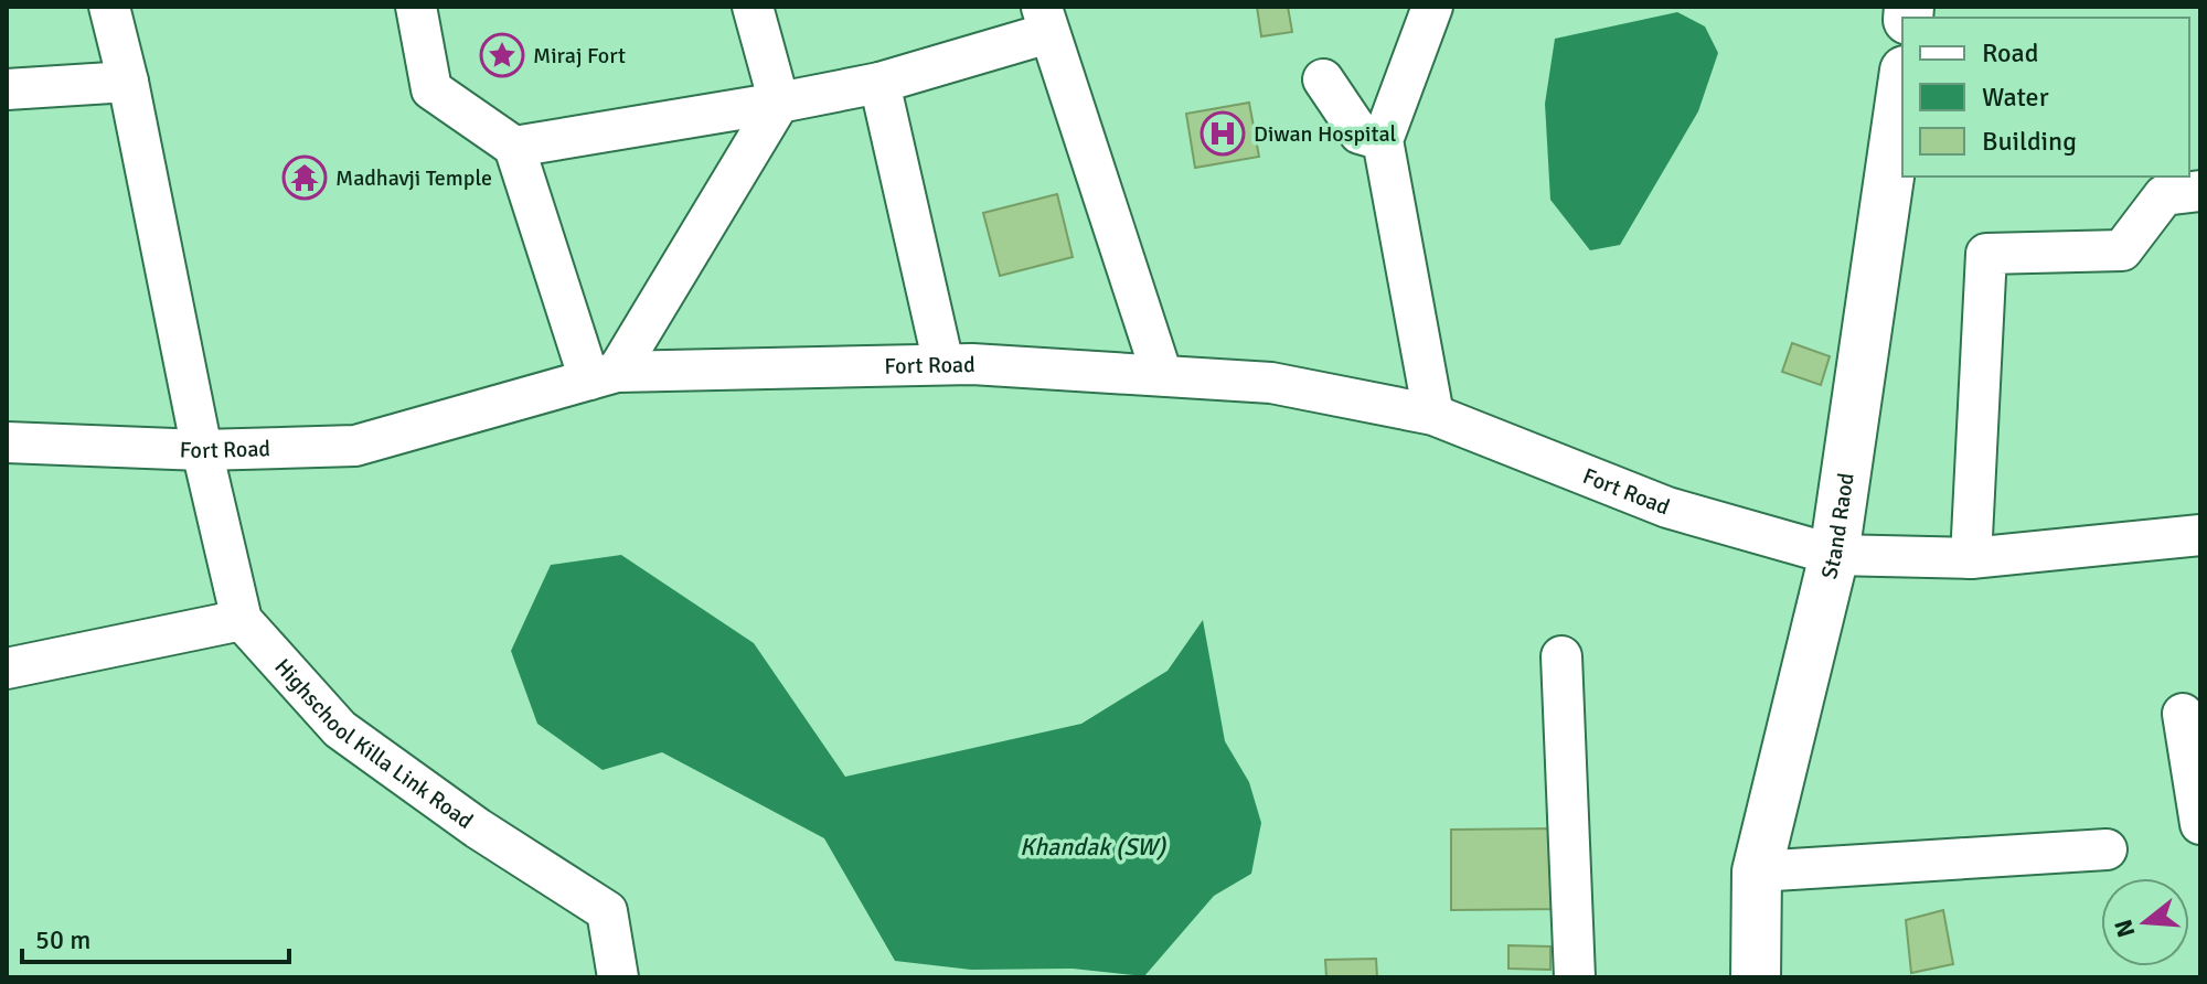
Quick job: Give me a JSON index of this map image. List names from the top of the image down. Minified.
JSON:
{"streets":{"street":["Fort Road","Stand Raod","Highschool Killa Link Road"]},"crossings":[["Fort Road","Stand Raod"],["Fort Road","Highschool Killa Link Road"]],"water":["Khandak (SW)"],"places":{"place":["Miraj Fort"],"hospital":["Diwan Hospital"],"temple":["Madhavji Temple"]},"legend":["Road","Water","Building"],"scale_bar":"50 m","north":"left"}
